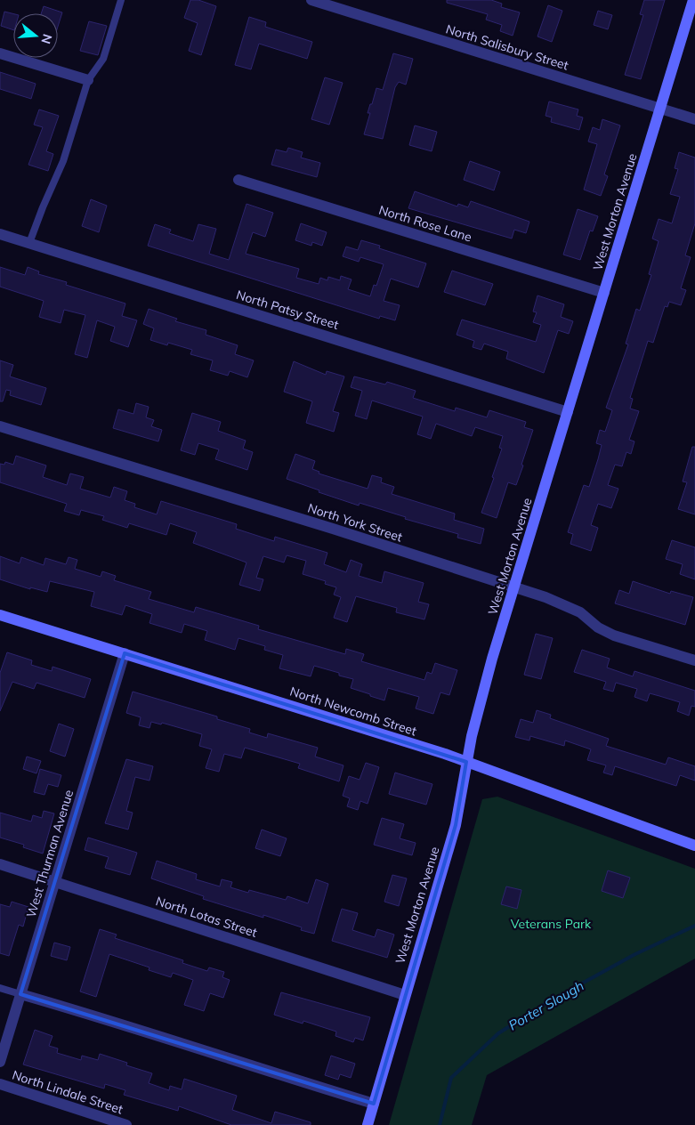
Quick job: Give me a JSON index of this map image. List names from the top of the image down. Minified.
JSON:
{"streets":{"main road":["West Morton Avenue","North Newcomb Street"],"street":["North Salisbury Street","North Rose Lane","North Patsy Street","North York Street","West Thurman Avenue","North Lotas Street","North Lindale Street"]},"crossings":[["North Salisbury Street","West Morton Avenue"],["West Morton Avenue","North Rose Lane"],["West Morton Avenue","North Patsy Street"],["West Morton Avenue","North York Street"],["West Morton Avenue","North Newcomb Street"],["West Morton Avenue","North Lotas Street"],["North Newcomb Street","West Thurman Avenue"],["West Thurman Avenue","North Lotas Street"]],"water":["Porter Slough"],"parks":["Veterans Park"],"north":"right"}
